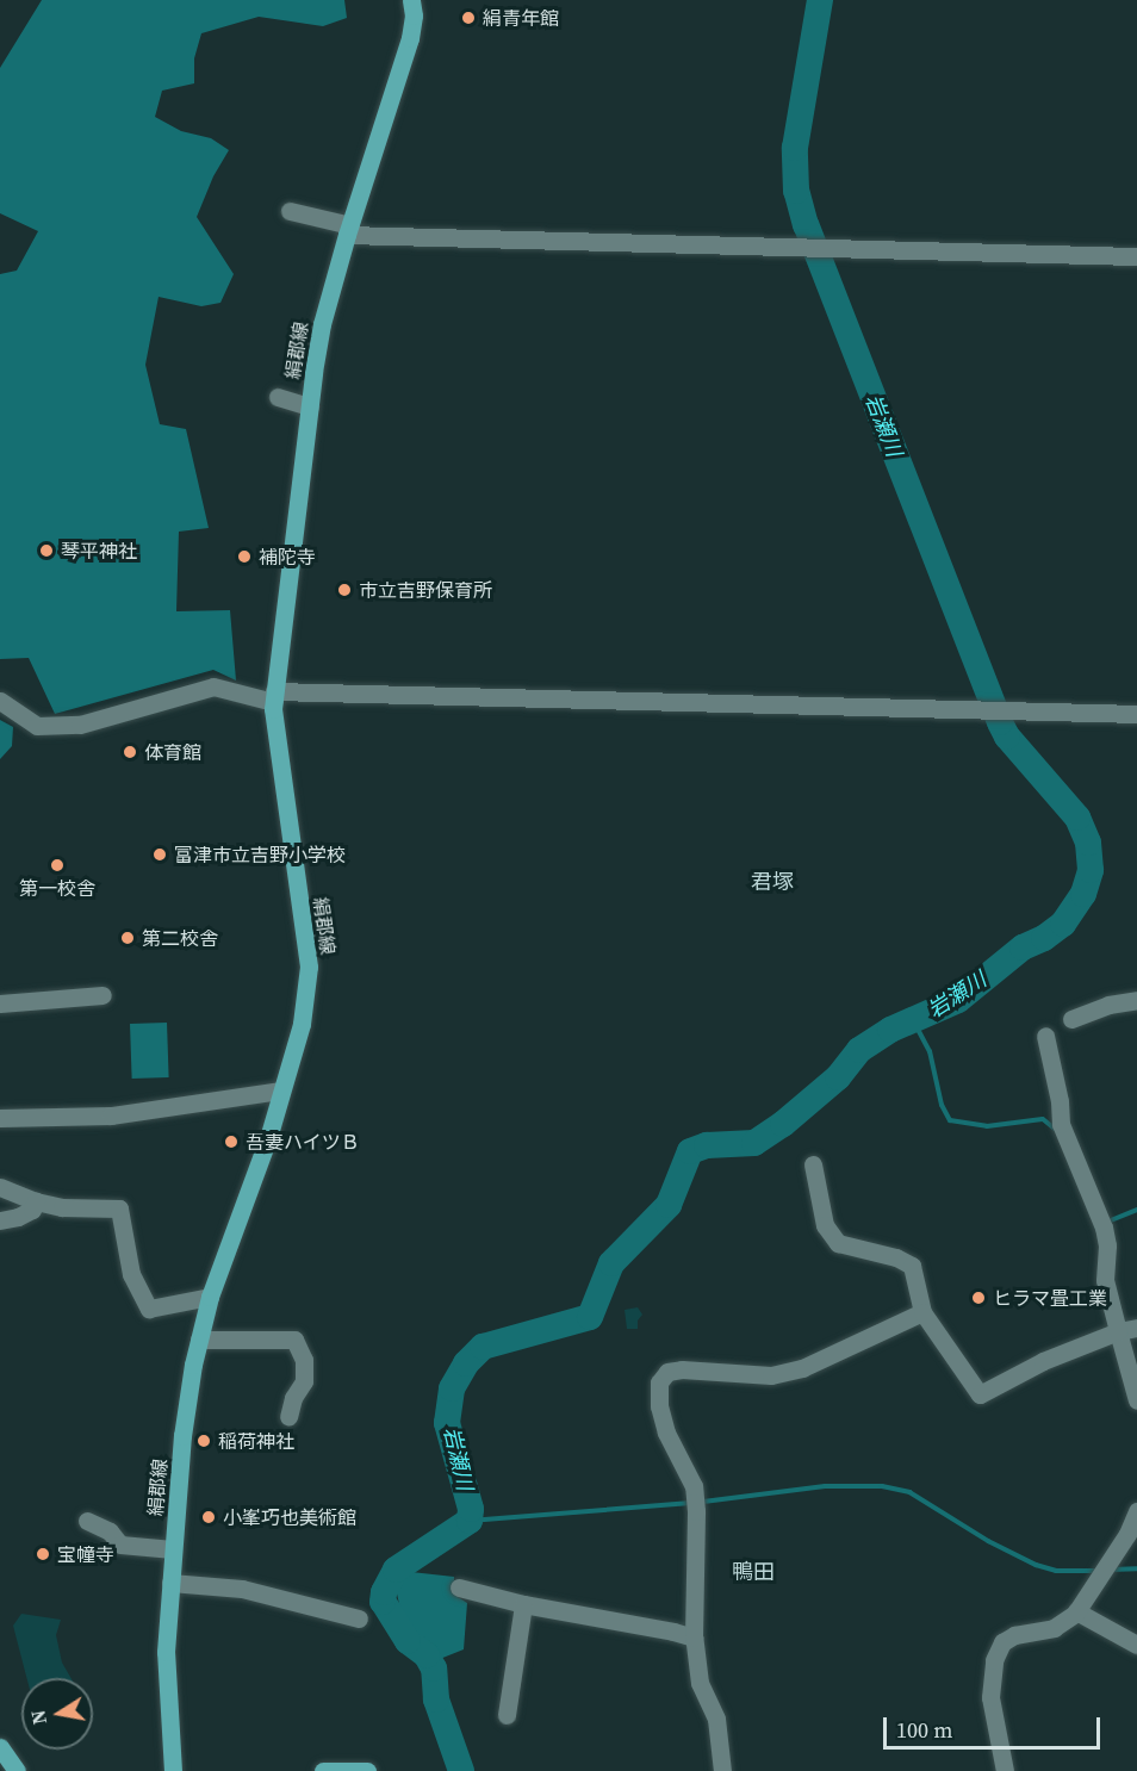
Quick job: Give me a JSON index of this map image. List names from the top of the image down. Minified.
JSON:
{"streets":{"main road":["絹郡線"]},"districts":["君塚","鴨田"],"water":["岩瀬川"],"places":["絹青年館","琴平神社","補陀寺","市立吉野保育所","体育館","富津市立吉野小学校","第一校舎","第二校舎","吾妻ハイツＢ","ヒラマ畳工業","稲荷神社","小峯巧也美術館","宝幢寺"],"scale_bar":"100 m","north":"left"}
